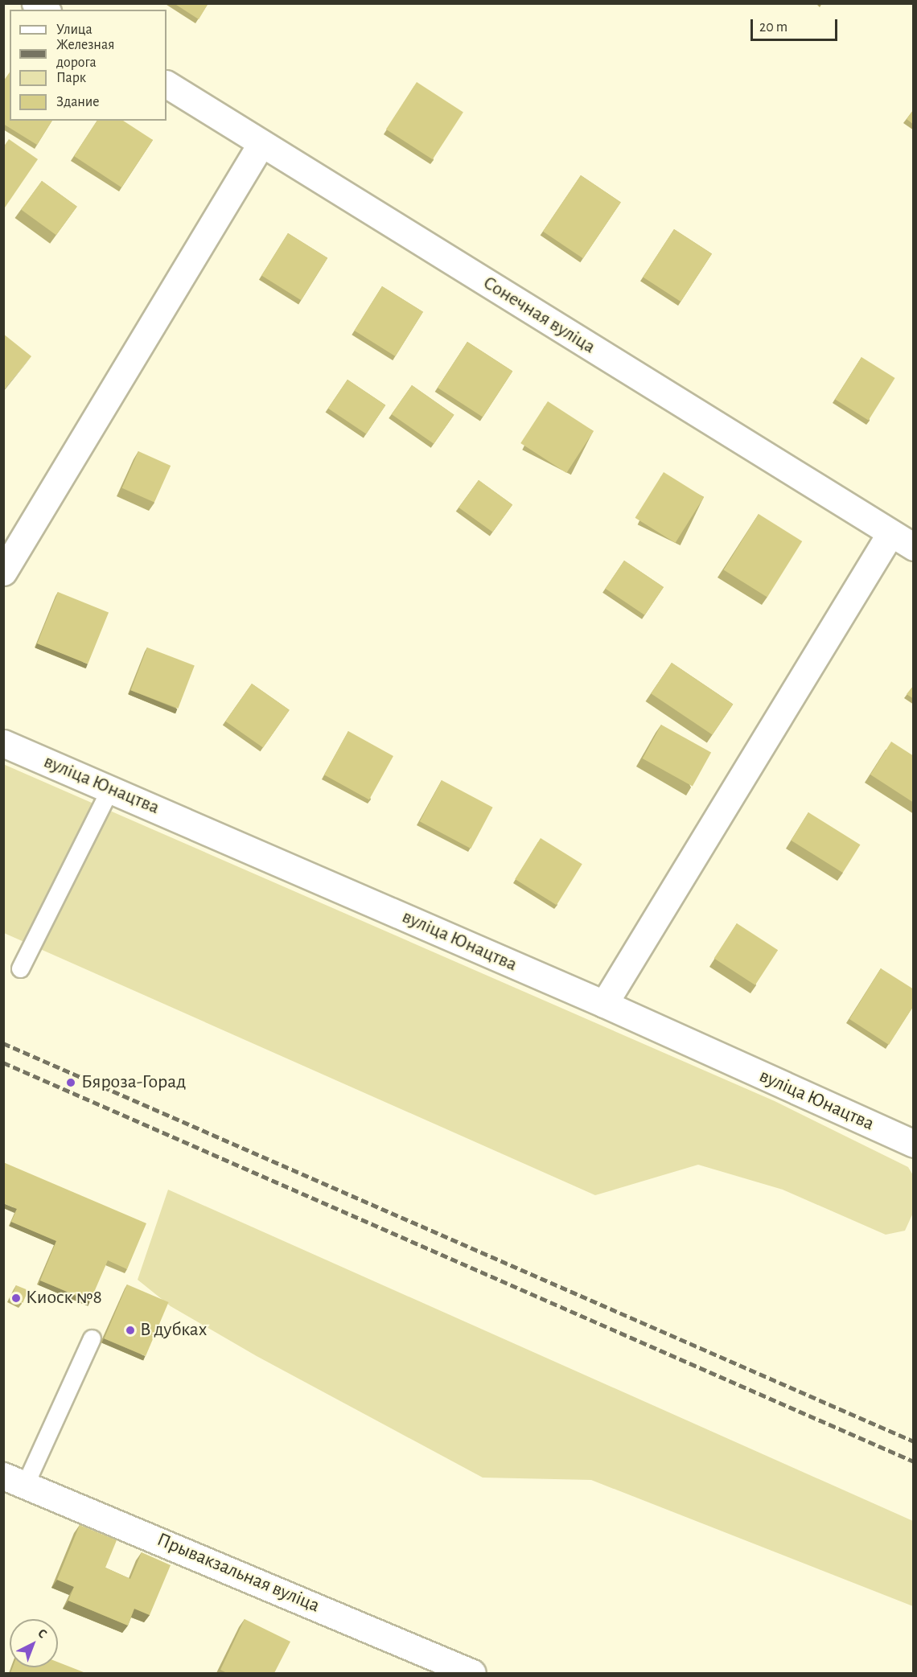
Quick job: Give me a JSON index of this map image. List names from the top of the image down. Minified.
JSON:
{"streets":{"street":["Сонечная вуліца","вуліца Юнацтва","Прывакзальная вуліца"]},"places":["Бяроза-Горад","Киоск №8","В дубках"],"legend":["Улица","Железная дорога","Парк","Здание"],"scale_bar":"20 m","north":"top right"}
